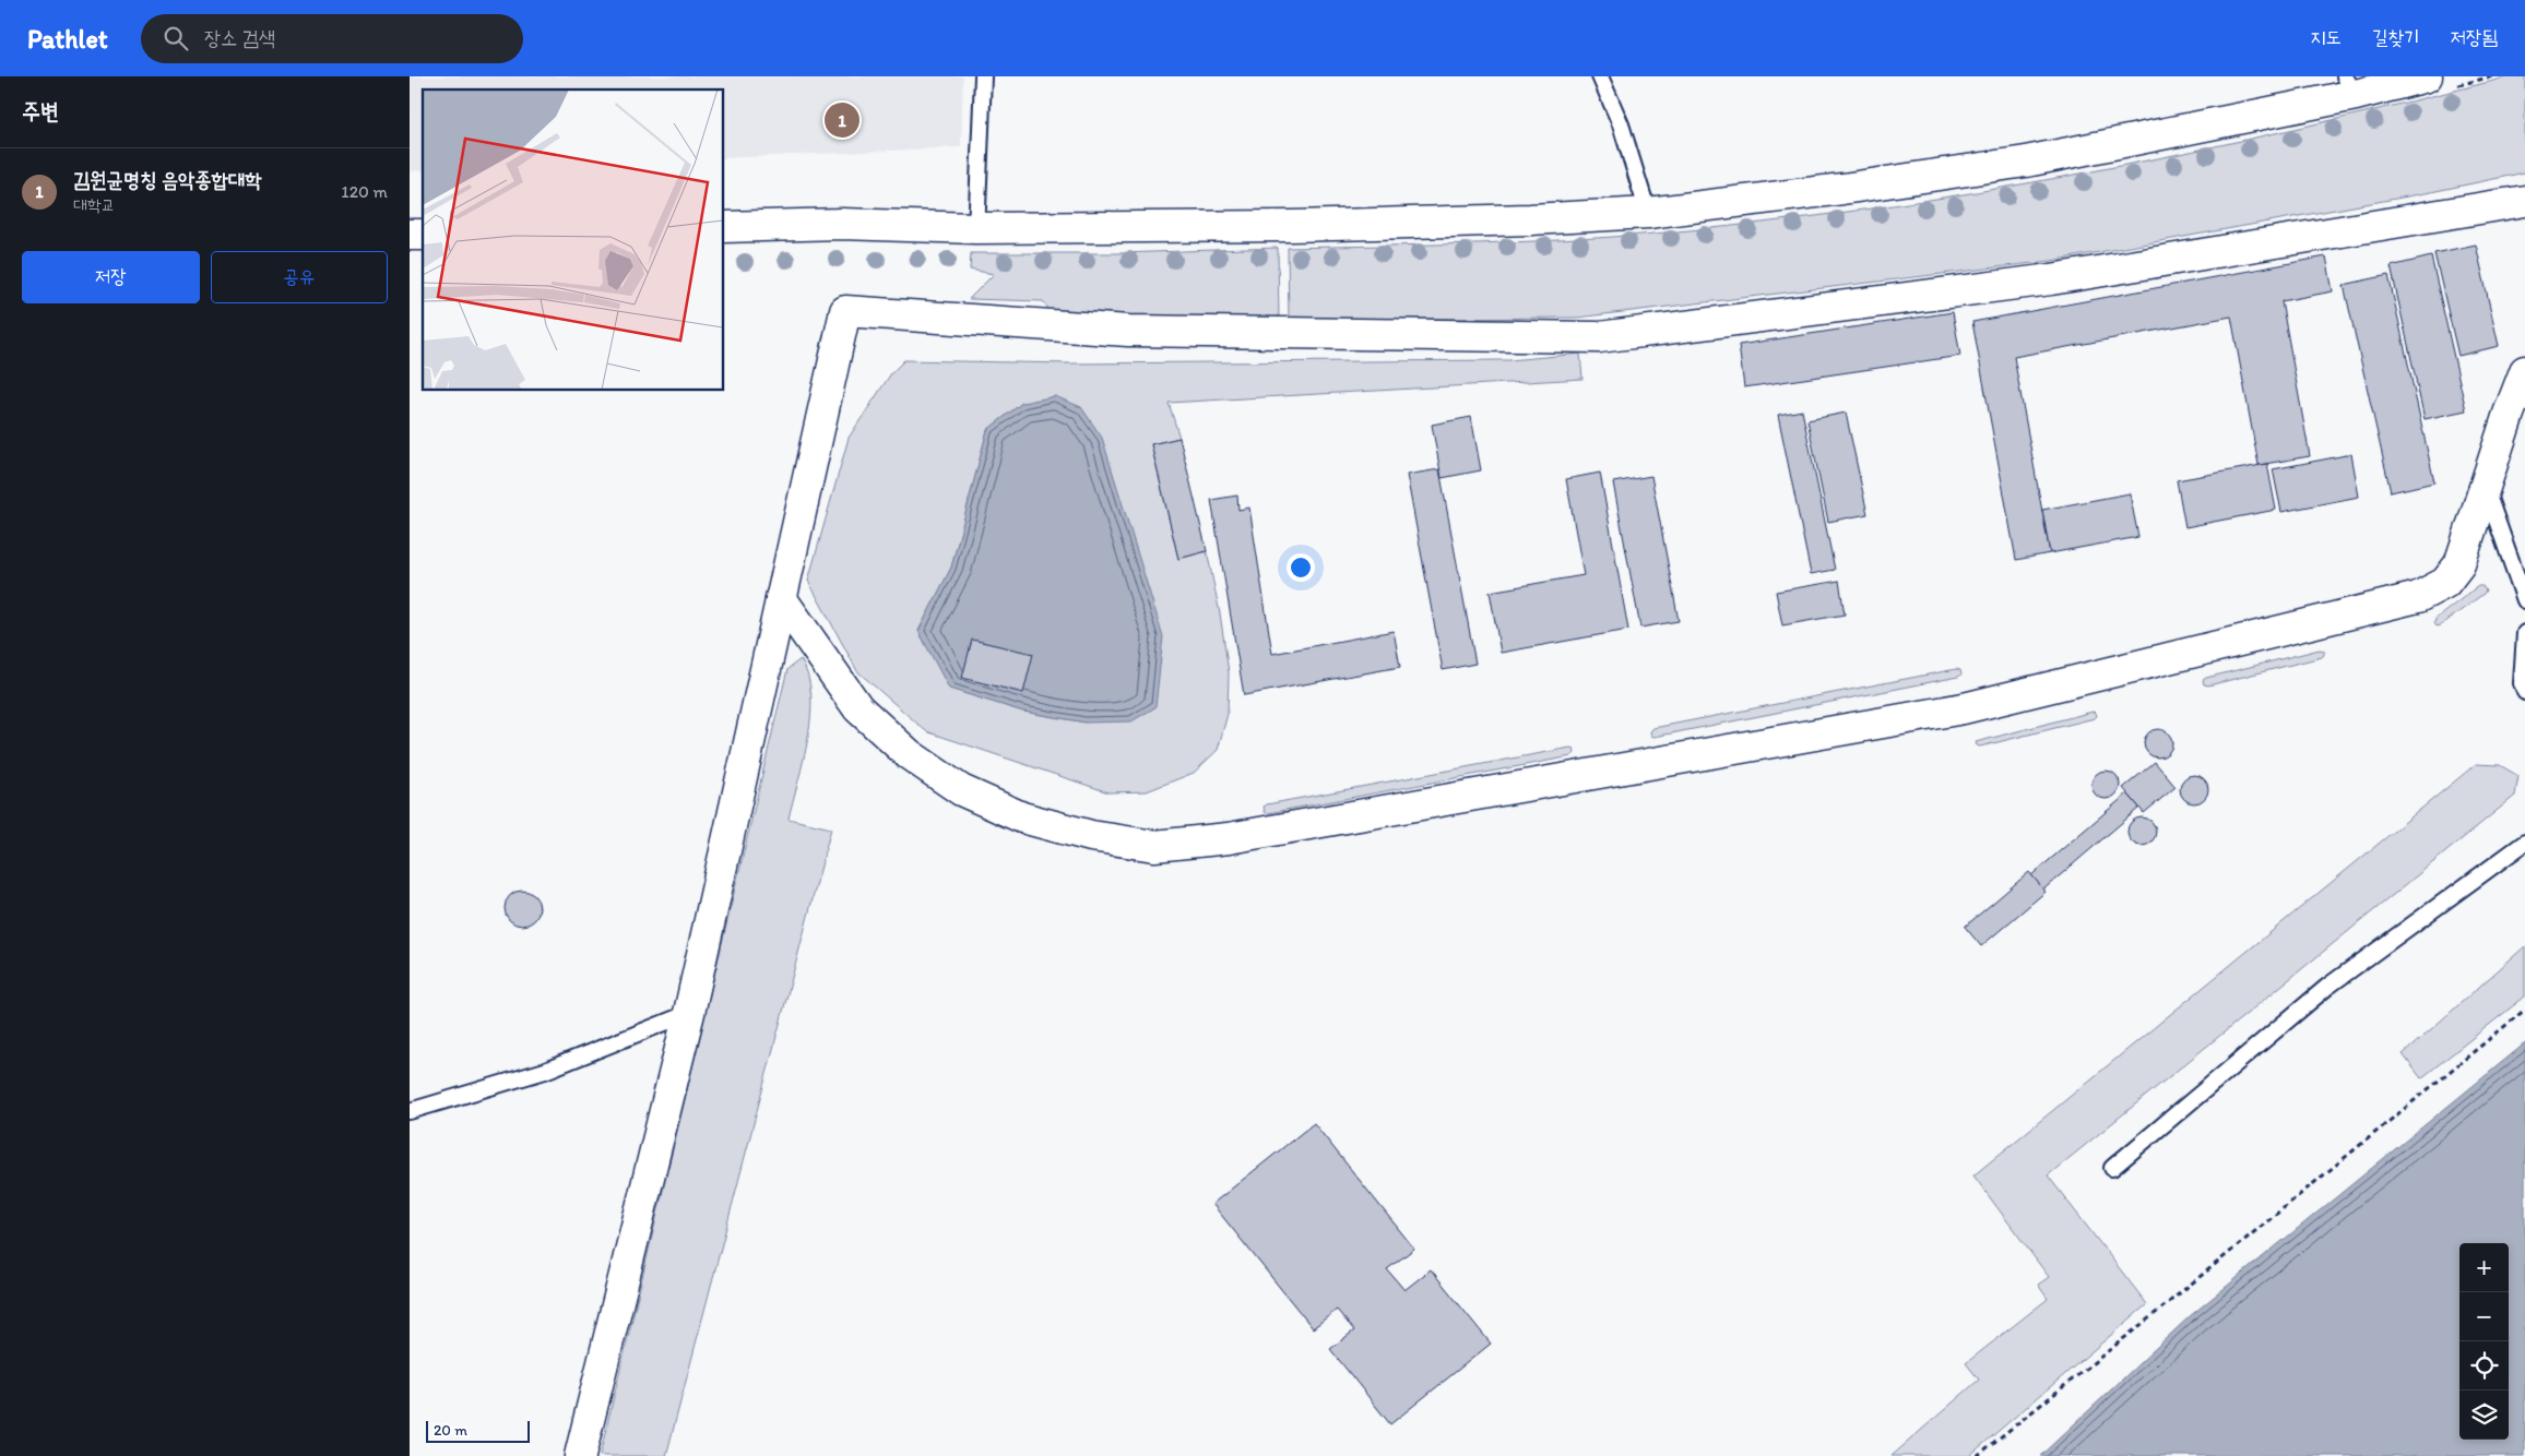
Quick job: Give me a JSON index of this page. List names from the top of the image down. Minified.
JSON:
{"scale_bar":"20 m","page":{"header":"Pathlet","search":"장소 검색","nav":["지도","길찾기","저장됨"],"heading":"주변","pins":"1","list":[{"mark":"1","name":"김원균명칭 음악종합대학","note":"대학교","value":"120 m"}],"buttons":["저장","공유"],"map_buttons":["+","−"],"scale":"20 m"}}
